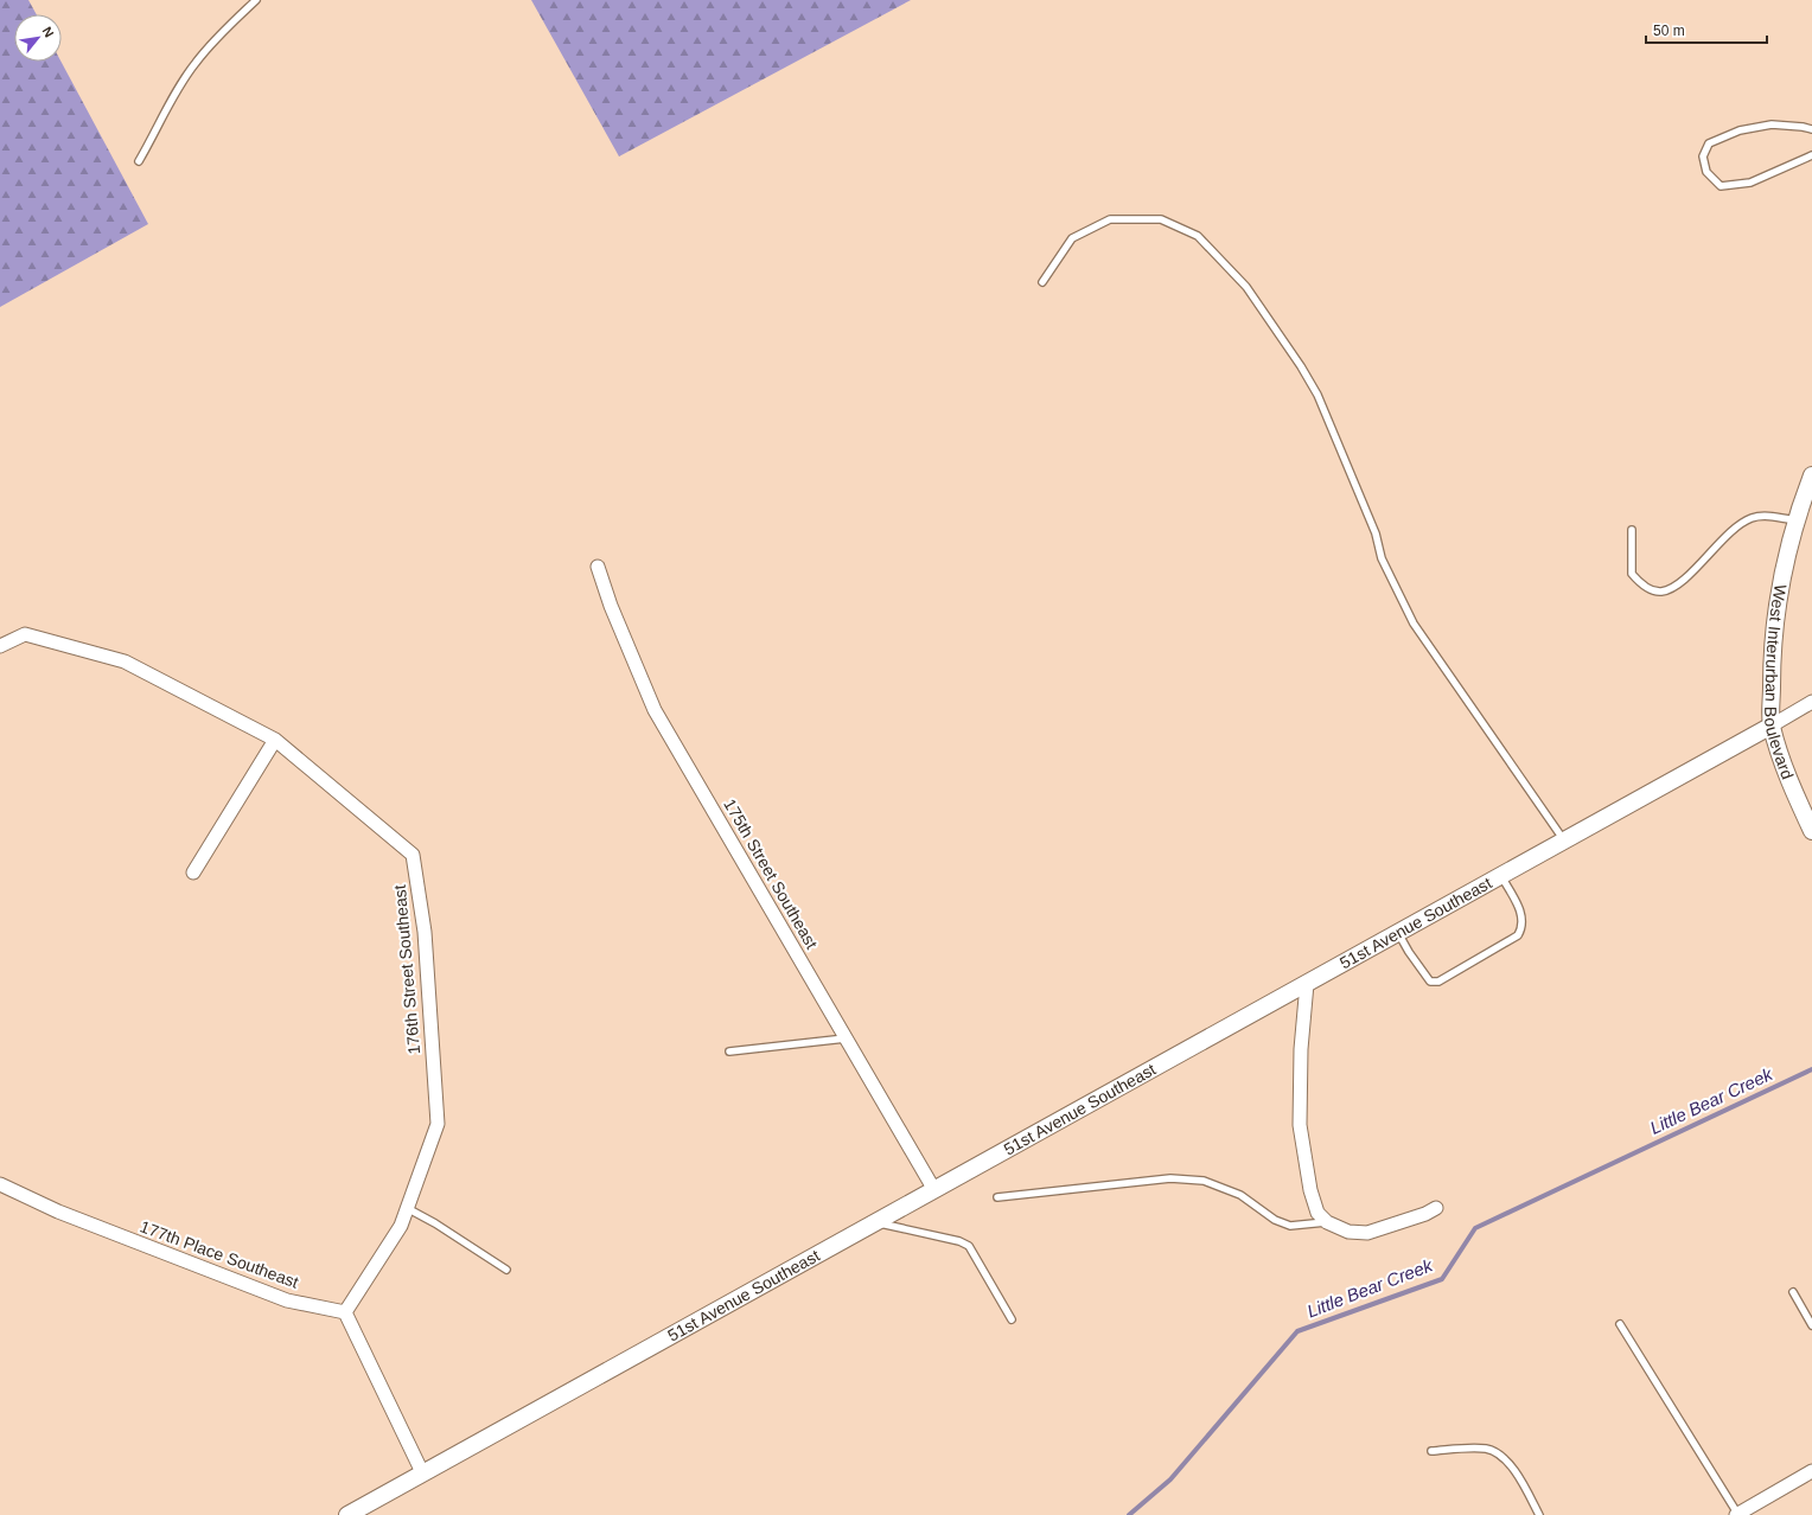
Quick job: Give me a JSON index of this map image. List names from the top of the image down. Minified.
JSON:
{"streets":{"street":["West Interurban Boulevard","175th Street Southeast","51st Avenue Southeast","176th Street Southeast","177th Place Southeast"]},"crossings":[["West Interurban Boulevard","51st Avenue Southeast"],["175th Street Southeast","51st Avenue Southeast"],["176th Street Southeast","177th Place Southeast"]],"water":["Little Bear Creek"],"scale_bar":"50 m","north":"top right"}
